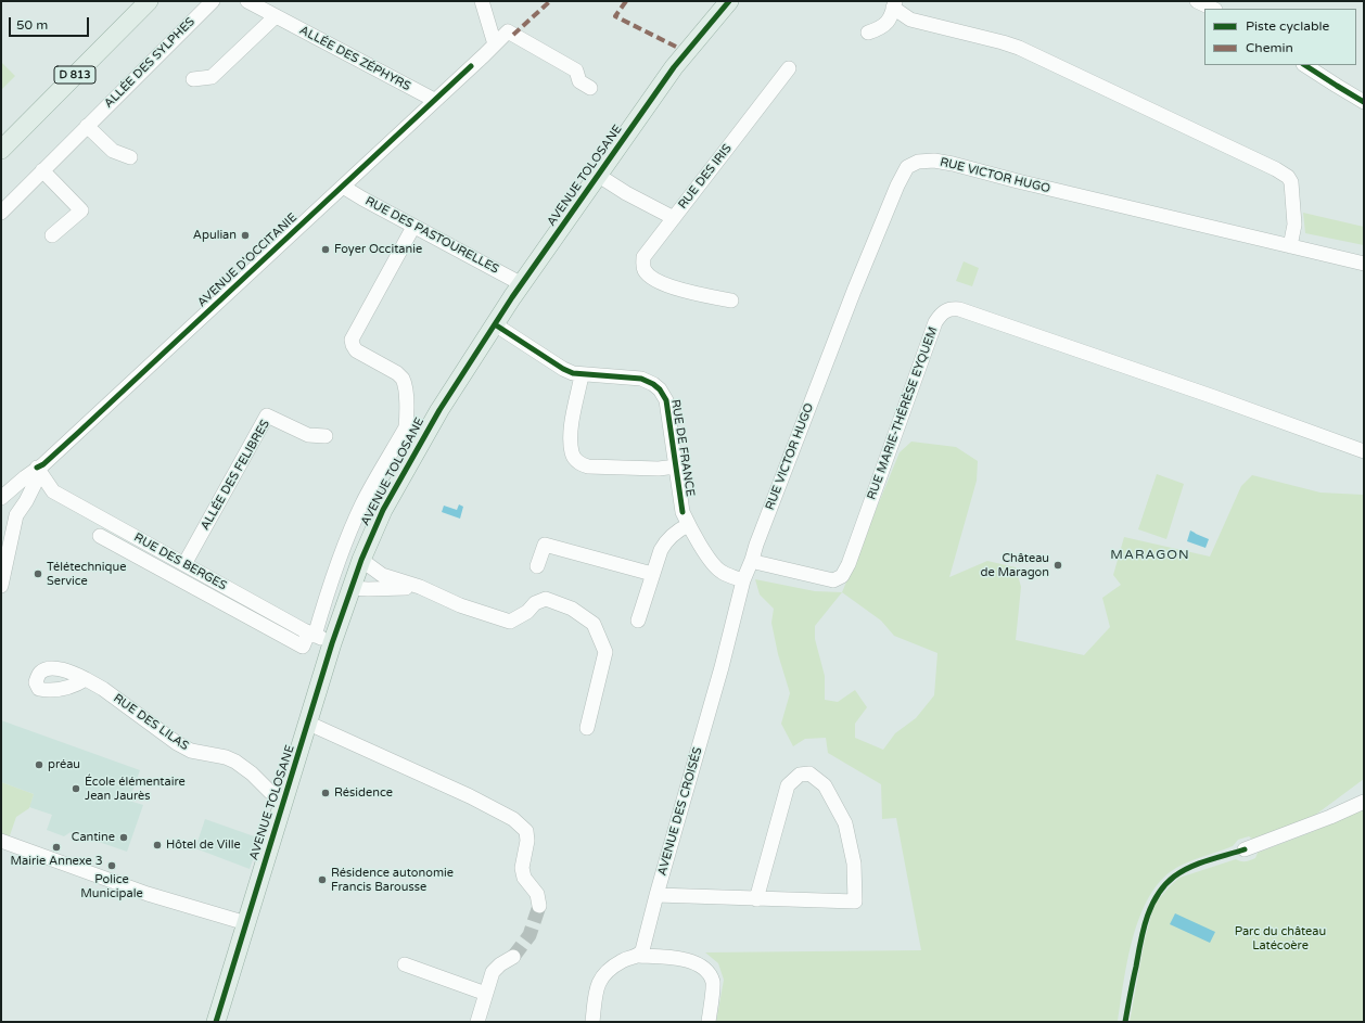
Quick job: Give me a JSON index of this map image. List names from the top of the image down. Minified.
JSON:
{"streets":{"main road":["D 813","AVENUE TOLOSANE"],"street":["ALLÉE DES ZÉPHYRS","ALLÉE DES SYLPHES","RUE VICTOR HUGO","RUE DES IRIS","RUE DES PASTOURELLES","AVENUE D'OCCITANIE","RUE MARIE-THÉRÈSE EYQUEM","RUE DE FRANCE","ALLÉE DES FELIBRES","RUE DES BERGES","RUE DES LILAS","AVENUE DES CROISÉS"]},"crossings":[["ALLÉE DES ZÉPHYRS","AVENUE D'OCCITANIE"],["AVENUE TOLOSANE","RUE DES IRIS"],["AVENUE TOLOSANE","RUE DES PASTOURELLES"],["AVENUE TOLOSANE","RUE DE FRANCE"],["AVENUE TOLOSANE","RUE DES BERGES"],["AVENUE TOLOSANE","RUE DES LILAS"],["RUE VICTOR HUGO","RUE MARIE-THÉRÈSE EYQUEM"],["RUE VICTOR HUGO","RUE DE FRANCE"],["RUE VICTOR HUGO","AVENUE DES CROISÉS"],["RUE DES PASTOURELLES","AVENUE D'OCCITANIE"],["RUE DE FRANCE","AVENUE DES CROISÉS"],["ALLÉE DES FELIBRES","RUE DES BERGES"]],"districts":["MARAGON"],"parks":["Parc du château Latécoère"],"places":["Apulian","Foyer Occitanie","Château de Maragon","Télétechnique Service","préau","École élémentaire Jean Jaurès","Résidence","Cantine","Hôtel de Ville","Mairie Annexe 3","Police Municipale","Résidence autonomie Francis Barousse"],"legend":["Piste cyclable","Chemin"],"scale_bar":"50 m"}
